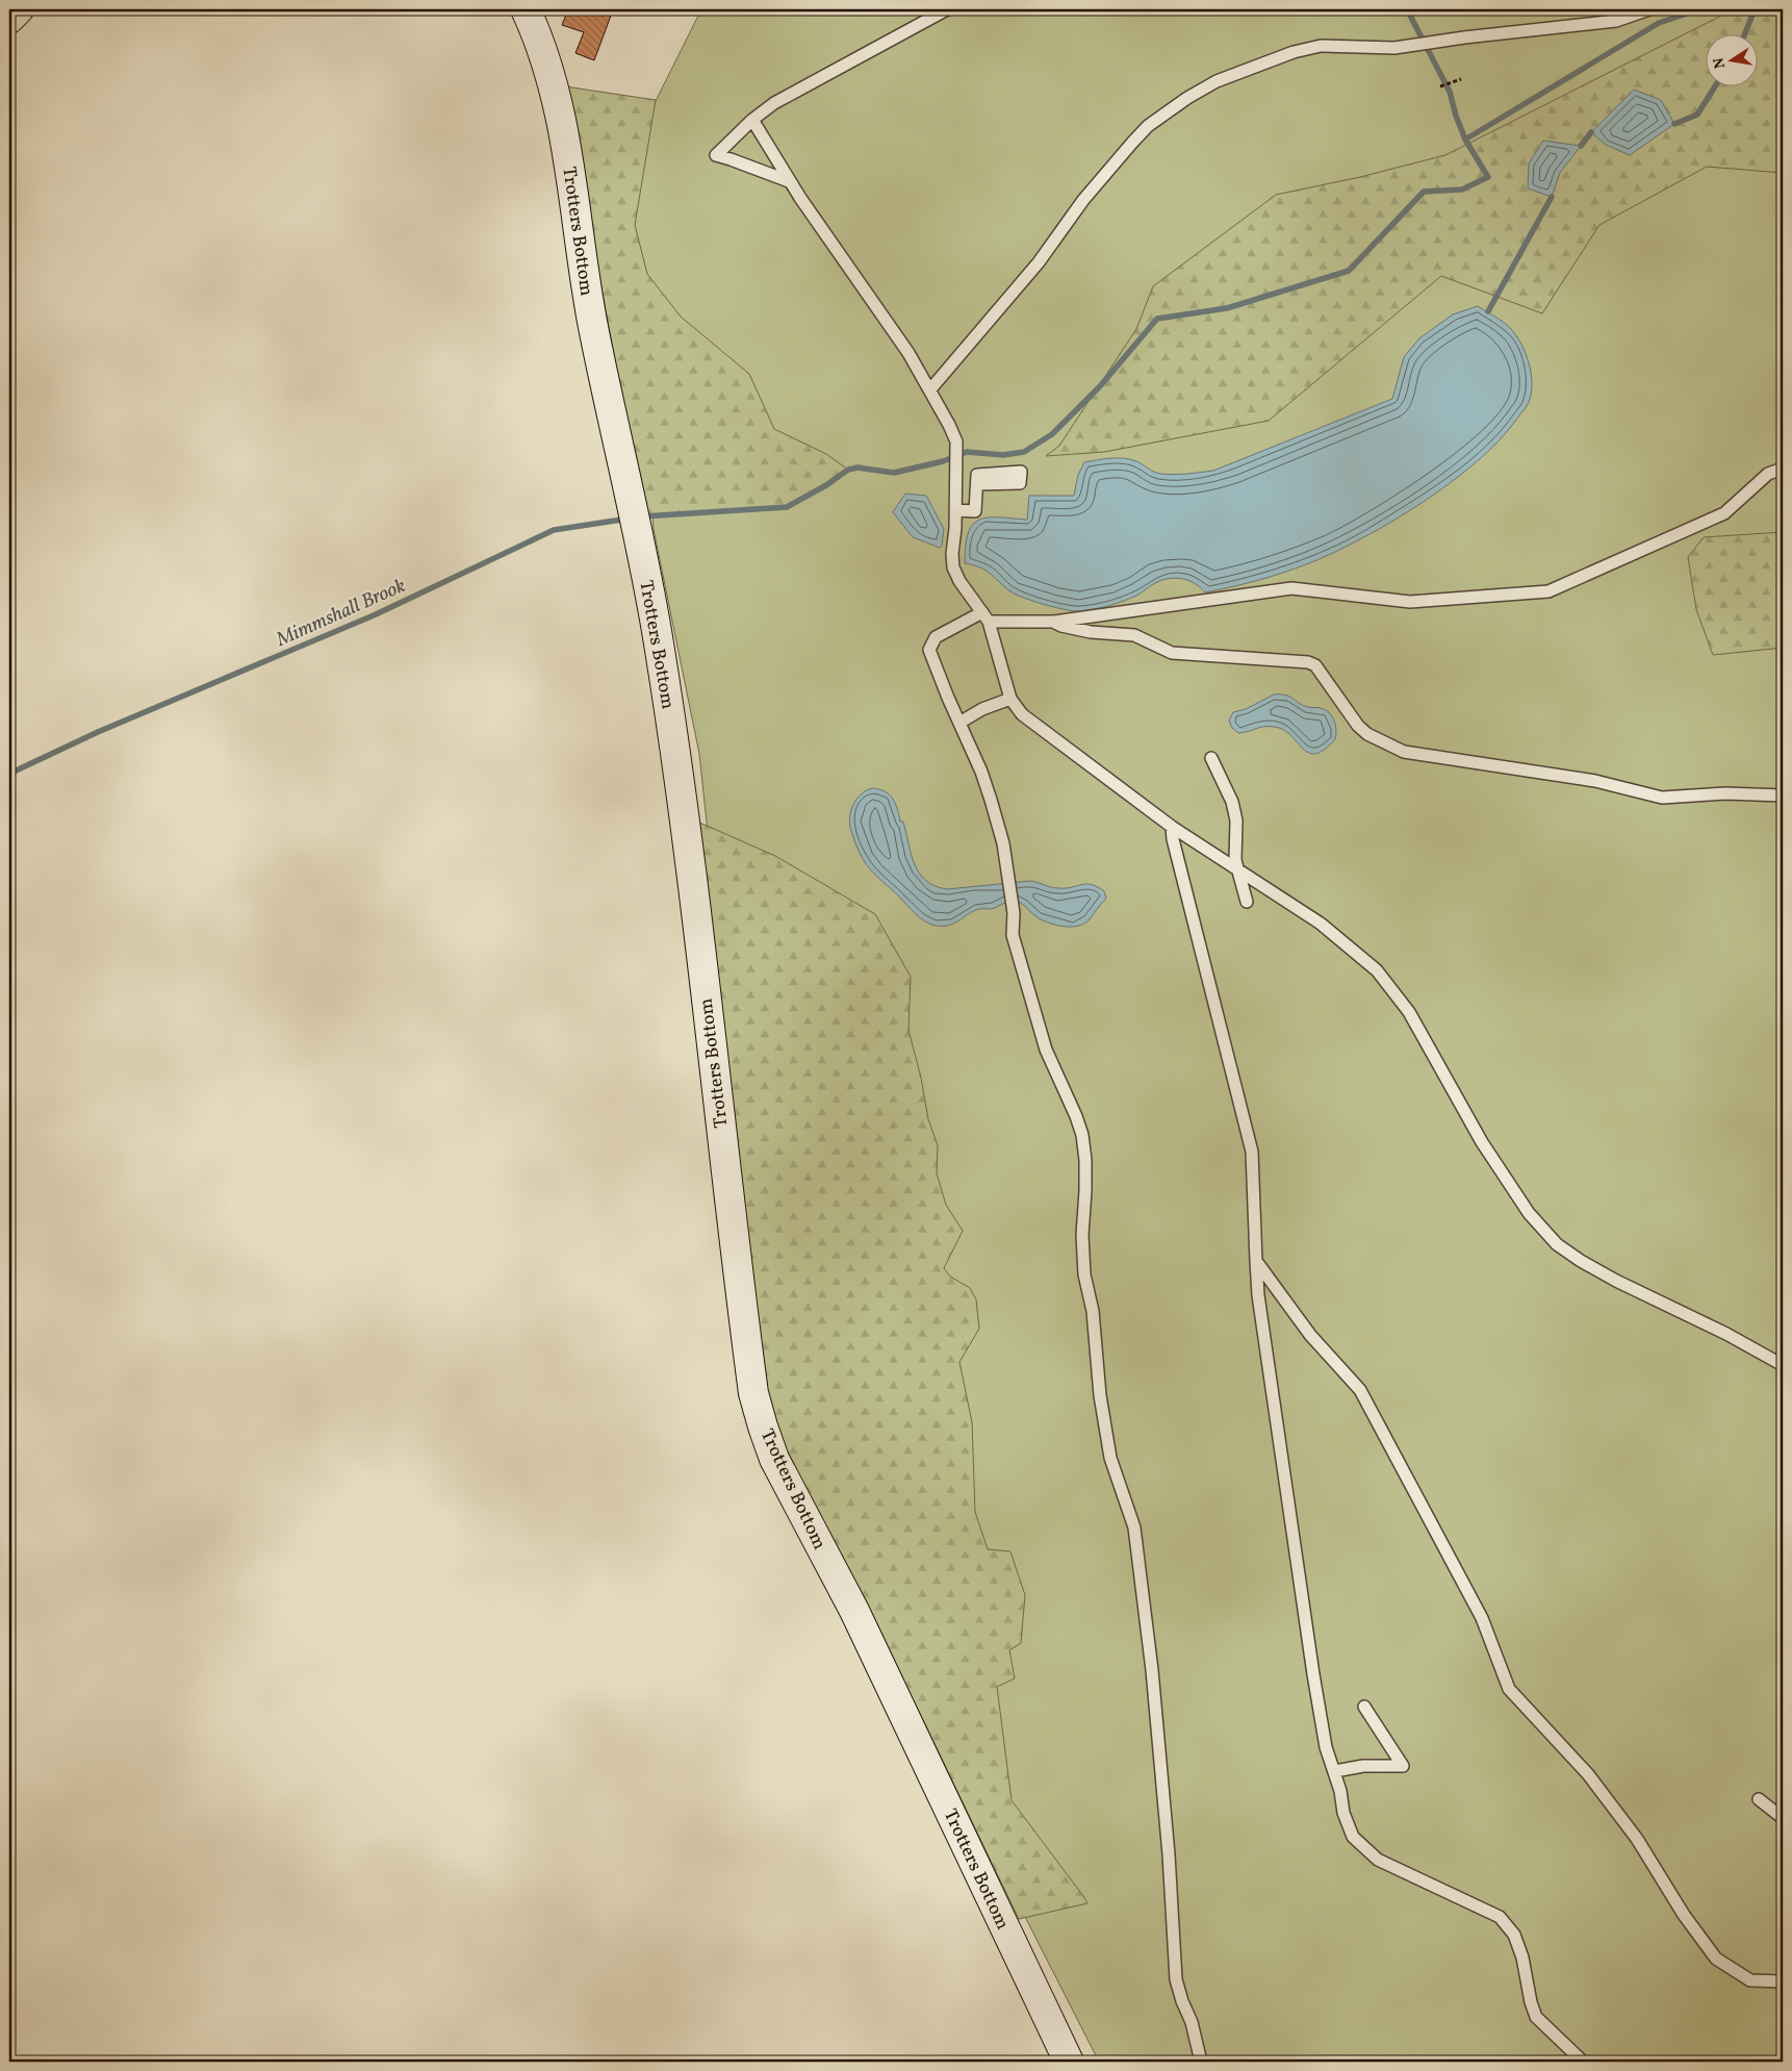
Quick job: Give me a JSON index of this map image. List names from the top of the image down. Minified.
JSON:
{"streets":{"street":["Trotters Bottom"]},"water":["Mimmshall Brook"],"north":"left"}
